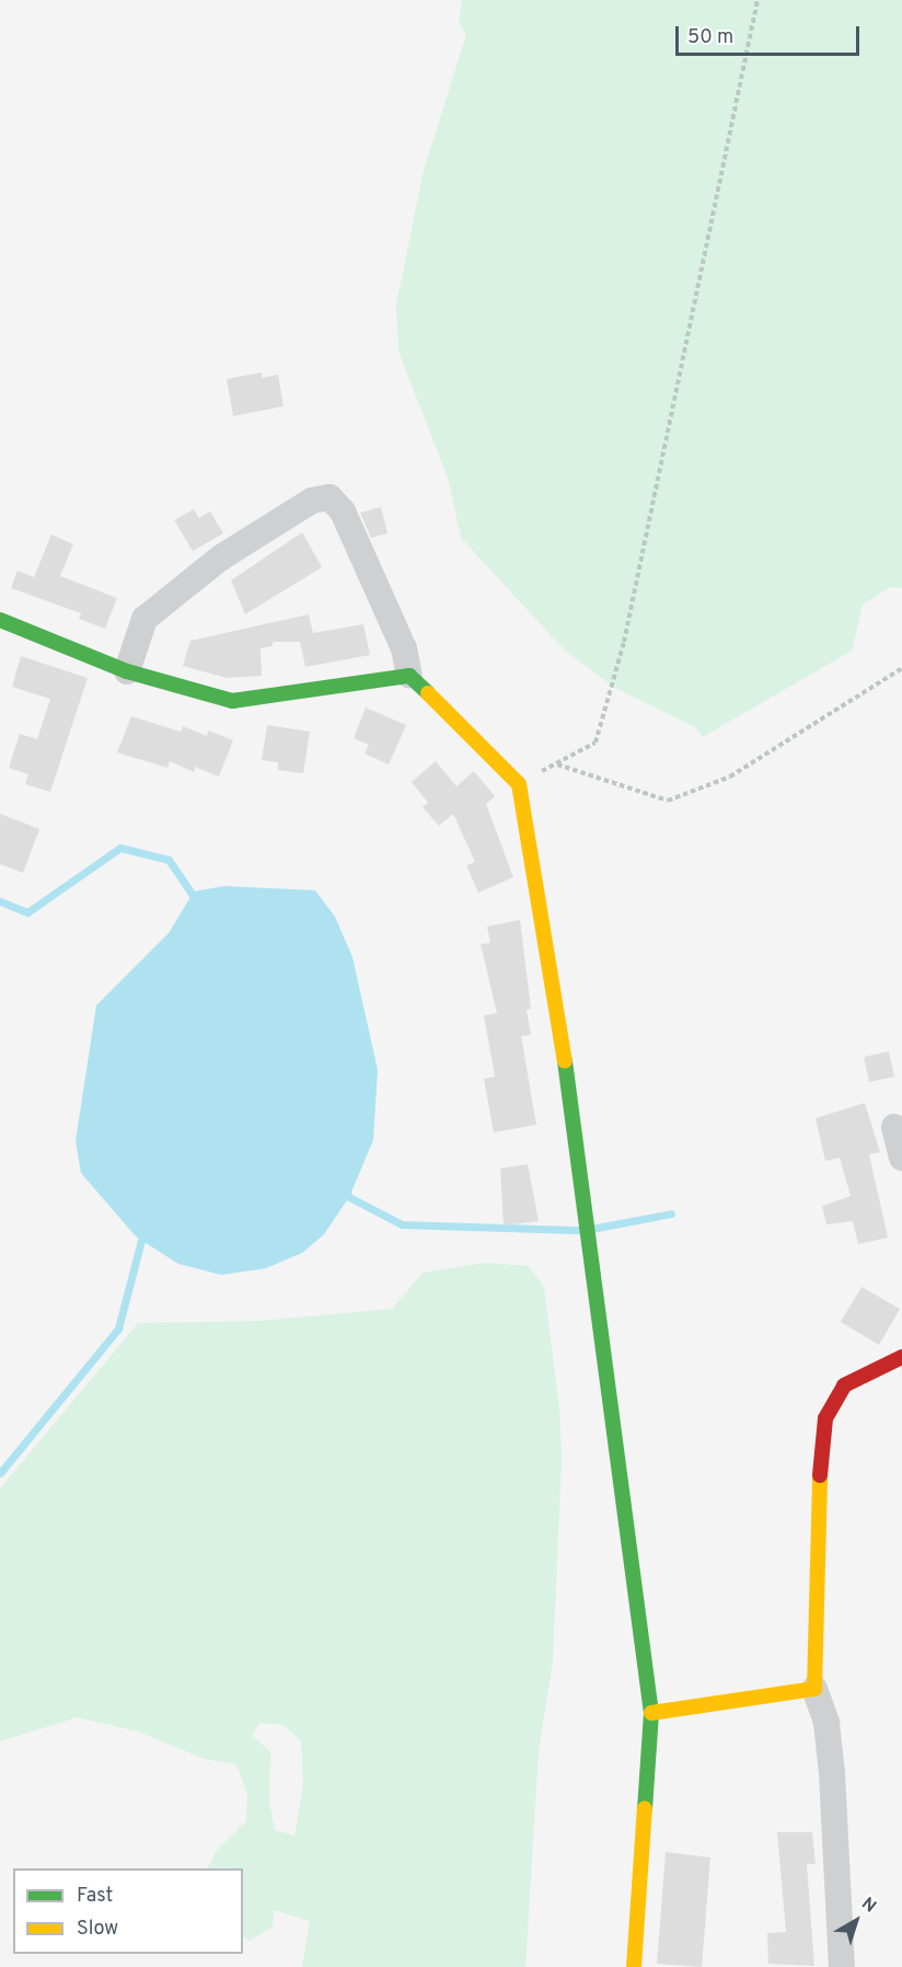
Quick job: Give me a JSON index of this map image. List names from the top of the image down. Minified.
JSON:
{"legend":["Fast","Slow"],"scale_bar":"50 m","north":"top right"}
